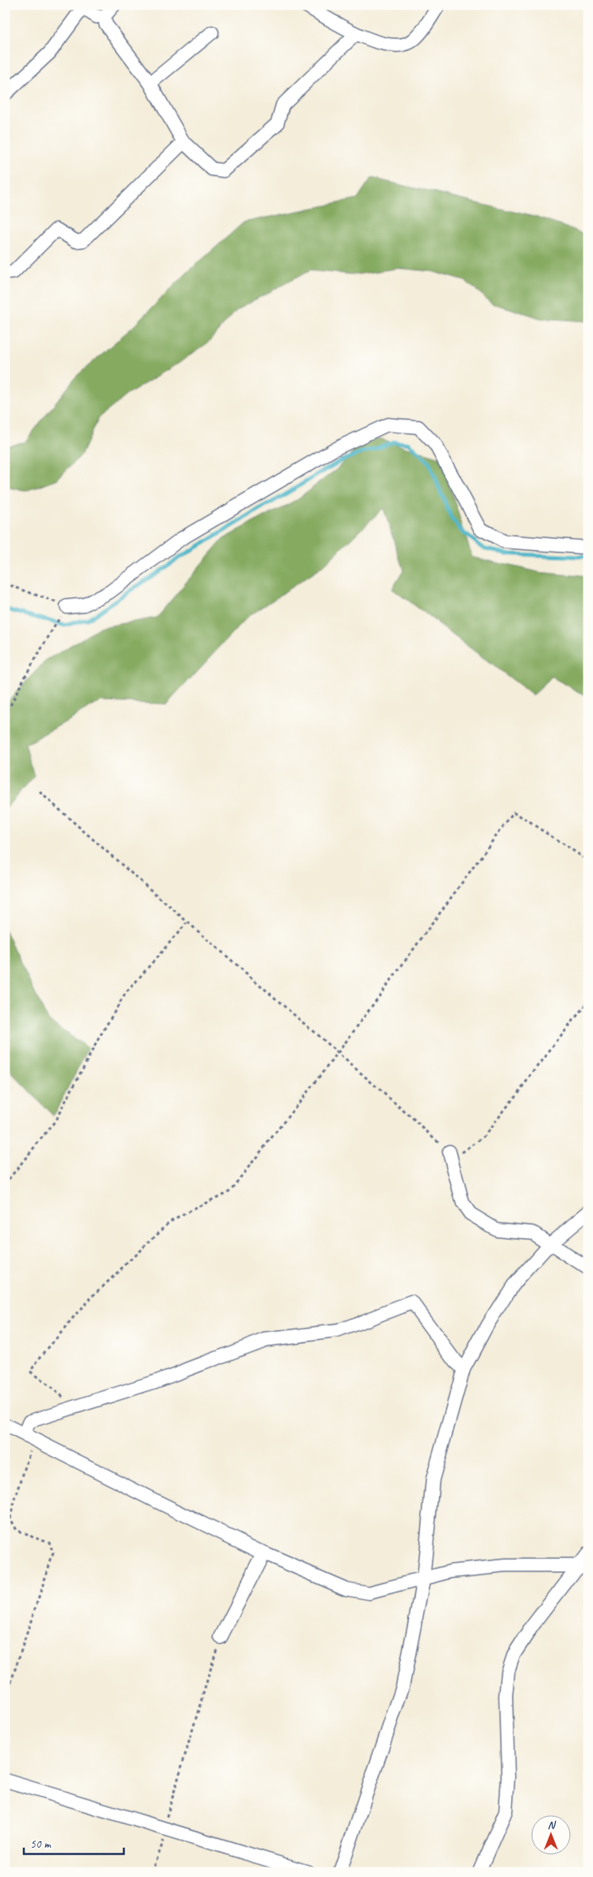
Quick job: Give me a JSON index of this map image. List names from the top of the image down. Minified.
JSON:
{"scale_bar":"50 m","north":"top"}
